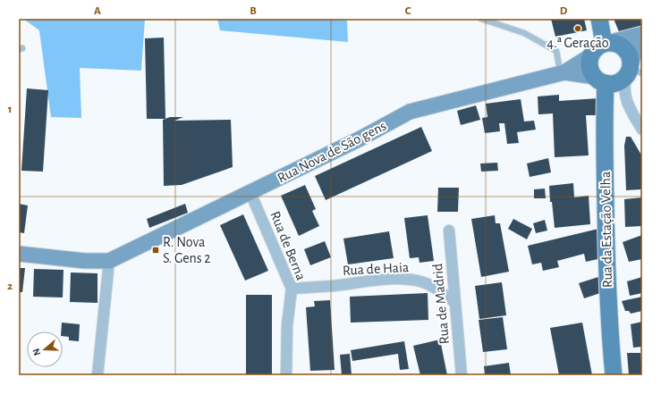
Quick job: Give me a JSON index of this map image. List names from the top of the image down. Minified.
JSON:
{"streets":{"main road":["Rua da Estação Velha"],"street":["Rua Nova de São gens","Rua de Berna","Rua de Haia","Rua de Madrid"]},"crossings":[["Rua Nova de São gens","Rua da Estação Velha"],["Rua Nova de São gens","Rua de Berna"],["Rua de Berna","Rua de Haia"],["Rua de Haia","Rua de Madrid"]],"places":{"other":["4.ª Geração"],"transit":["R. Nova S. Gens 2"]},"north":"left","grid":{"columns":["A","B","C","D"],"rows":["1","2"]}}
